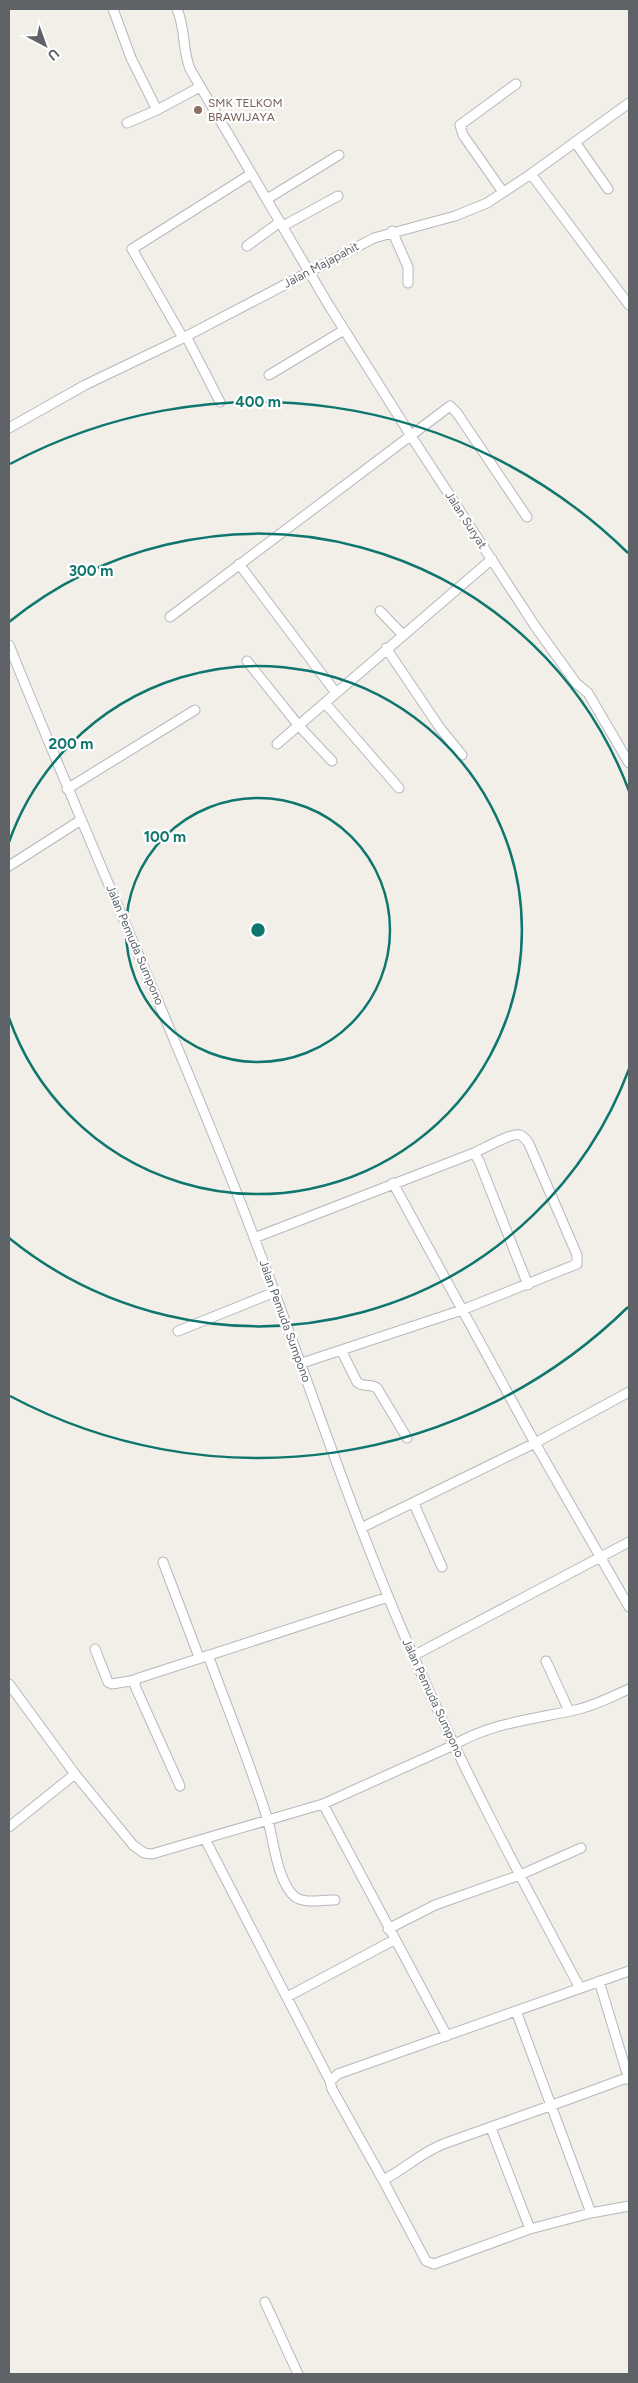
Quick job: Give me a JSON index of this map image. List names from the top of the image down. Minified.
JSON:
{"streets":{"street":["Jalan Majapahit","Jalan Suryat","Jalan Pemuda Sumpono"]},"crossings":[["Jalan Majapahit","Jalan Suryat"]],"places":["SMK TELKOM BRAWIJAYA"],"north":"bottom right","rings":["400 m","300 m","200 m","100 m"]}
